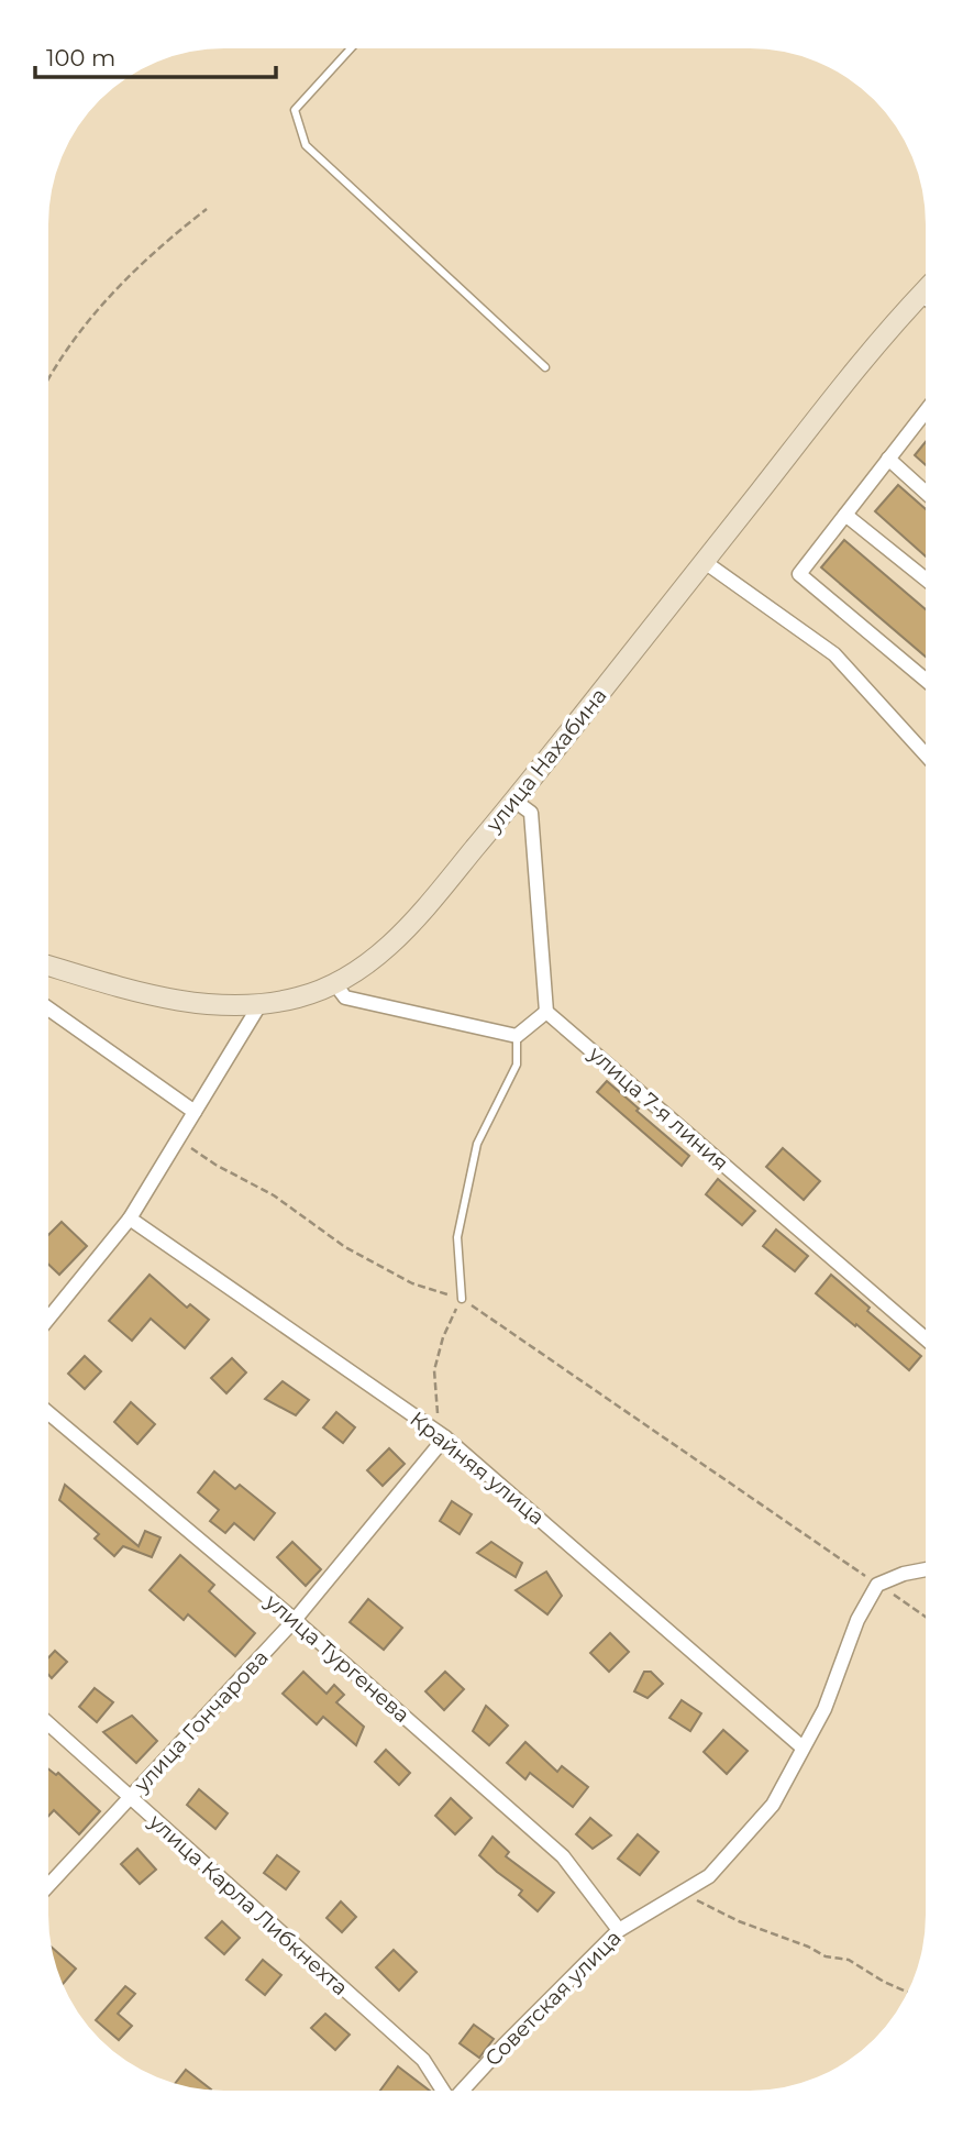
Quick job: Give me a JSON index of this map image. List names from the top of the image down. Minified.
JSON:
{"streets":{"main road":["улица Нахабина"],"street":["улица 7-я линия","Крайняя улица","улица Тургенева","улица Гончарова","улица Карла Либкнехта","Советская улица"]},"crossings":[["Крайняя улица","улица Гончарова"],["Крайняя улица","Советская улица"],["улица Тургенева","улица Гончарова"],["улица Тургенева","Советская улица"],["улица Гончарова","улица Карла Либкнехта"]],"scale_bar":"100 m"}
